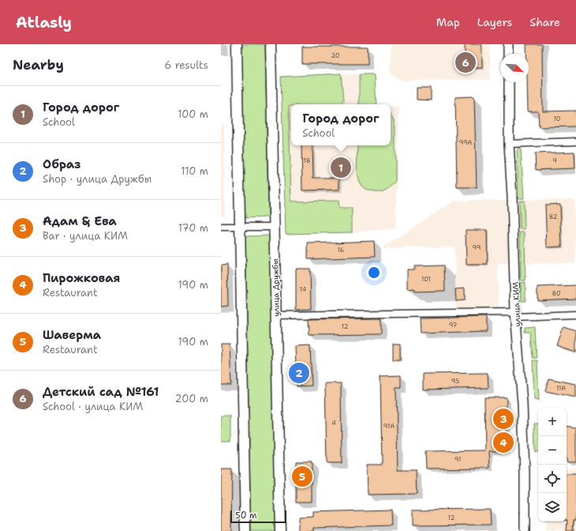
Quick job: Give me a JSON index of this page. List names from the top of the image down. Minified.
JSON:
{"streets":{"main road":["улица Дружбы"],"street":["улица КИМ"]},"house_numbers":["20","10","99А","18","9","82","99","16","101","14","80","97","12","95","11А","4","91А","91","12"],"scale_bar":"50 m","north":"bottom right","page":{"header":"Atlasly","nav":["Map","Layers","Share"],"heading":["Nearby","6 results"],"pins":["6","1","2","3","4","5"],"list":[{"mark":"1","name":"Город дорог","note":"School","value":"100 m"},{"mark":"2","name":"Образ","note":"Shop · улица Дружбы","value":"110 m"},{"mark":"3","name":"Адам & Ева","note":"Bar · улица КИМ","value":"170 m"},{"mark":"4","name":"Пирожковая","note":"Restaurant","value":"190 m"},{"mark":"5","name":"Шаверма","note":"Restaurant","value":"190 m"},{"mark":"6","name":"Детский сад №161","note":"School · улица КИМ","value":"200 m"}],"popup":["Город дорог","School"],"map_buttons":["+","−"],"scale":"50 m"}}
